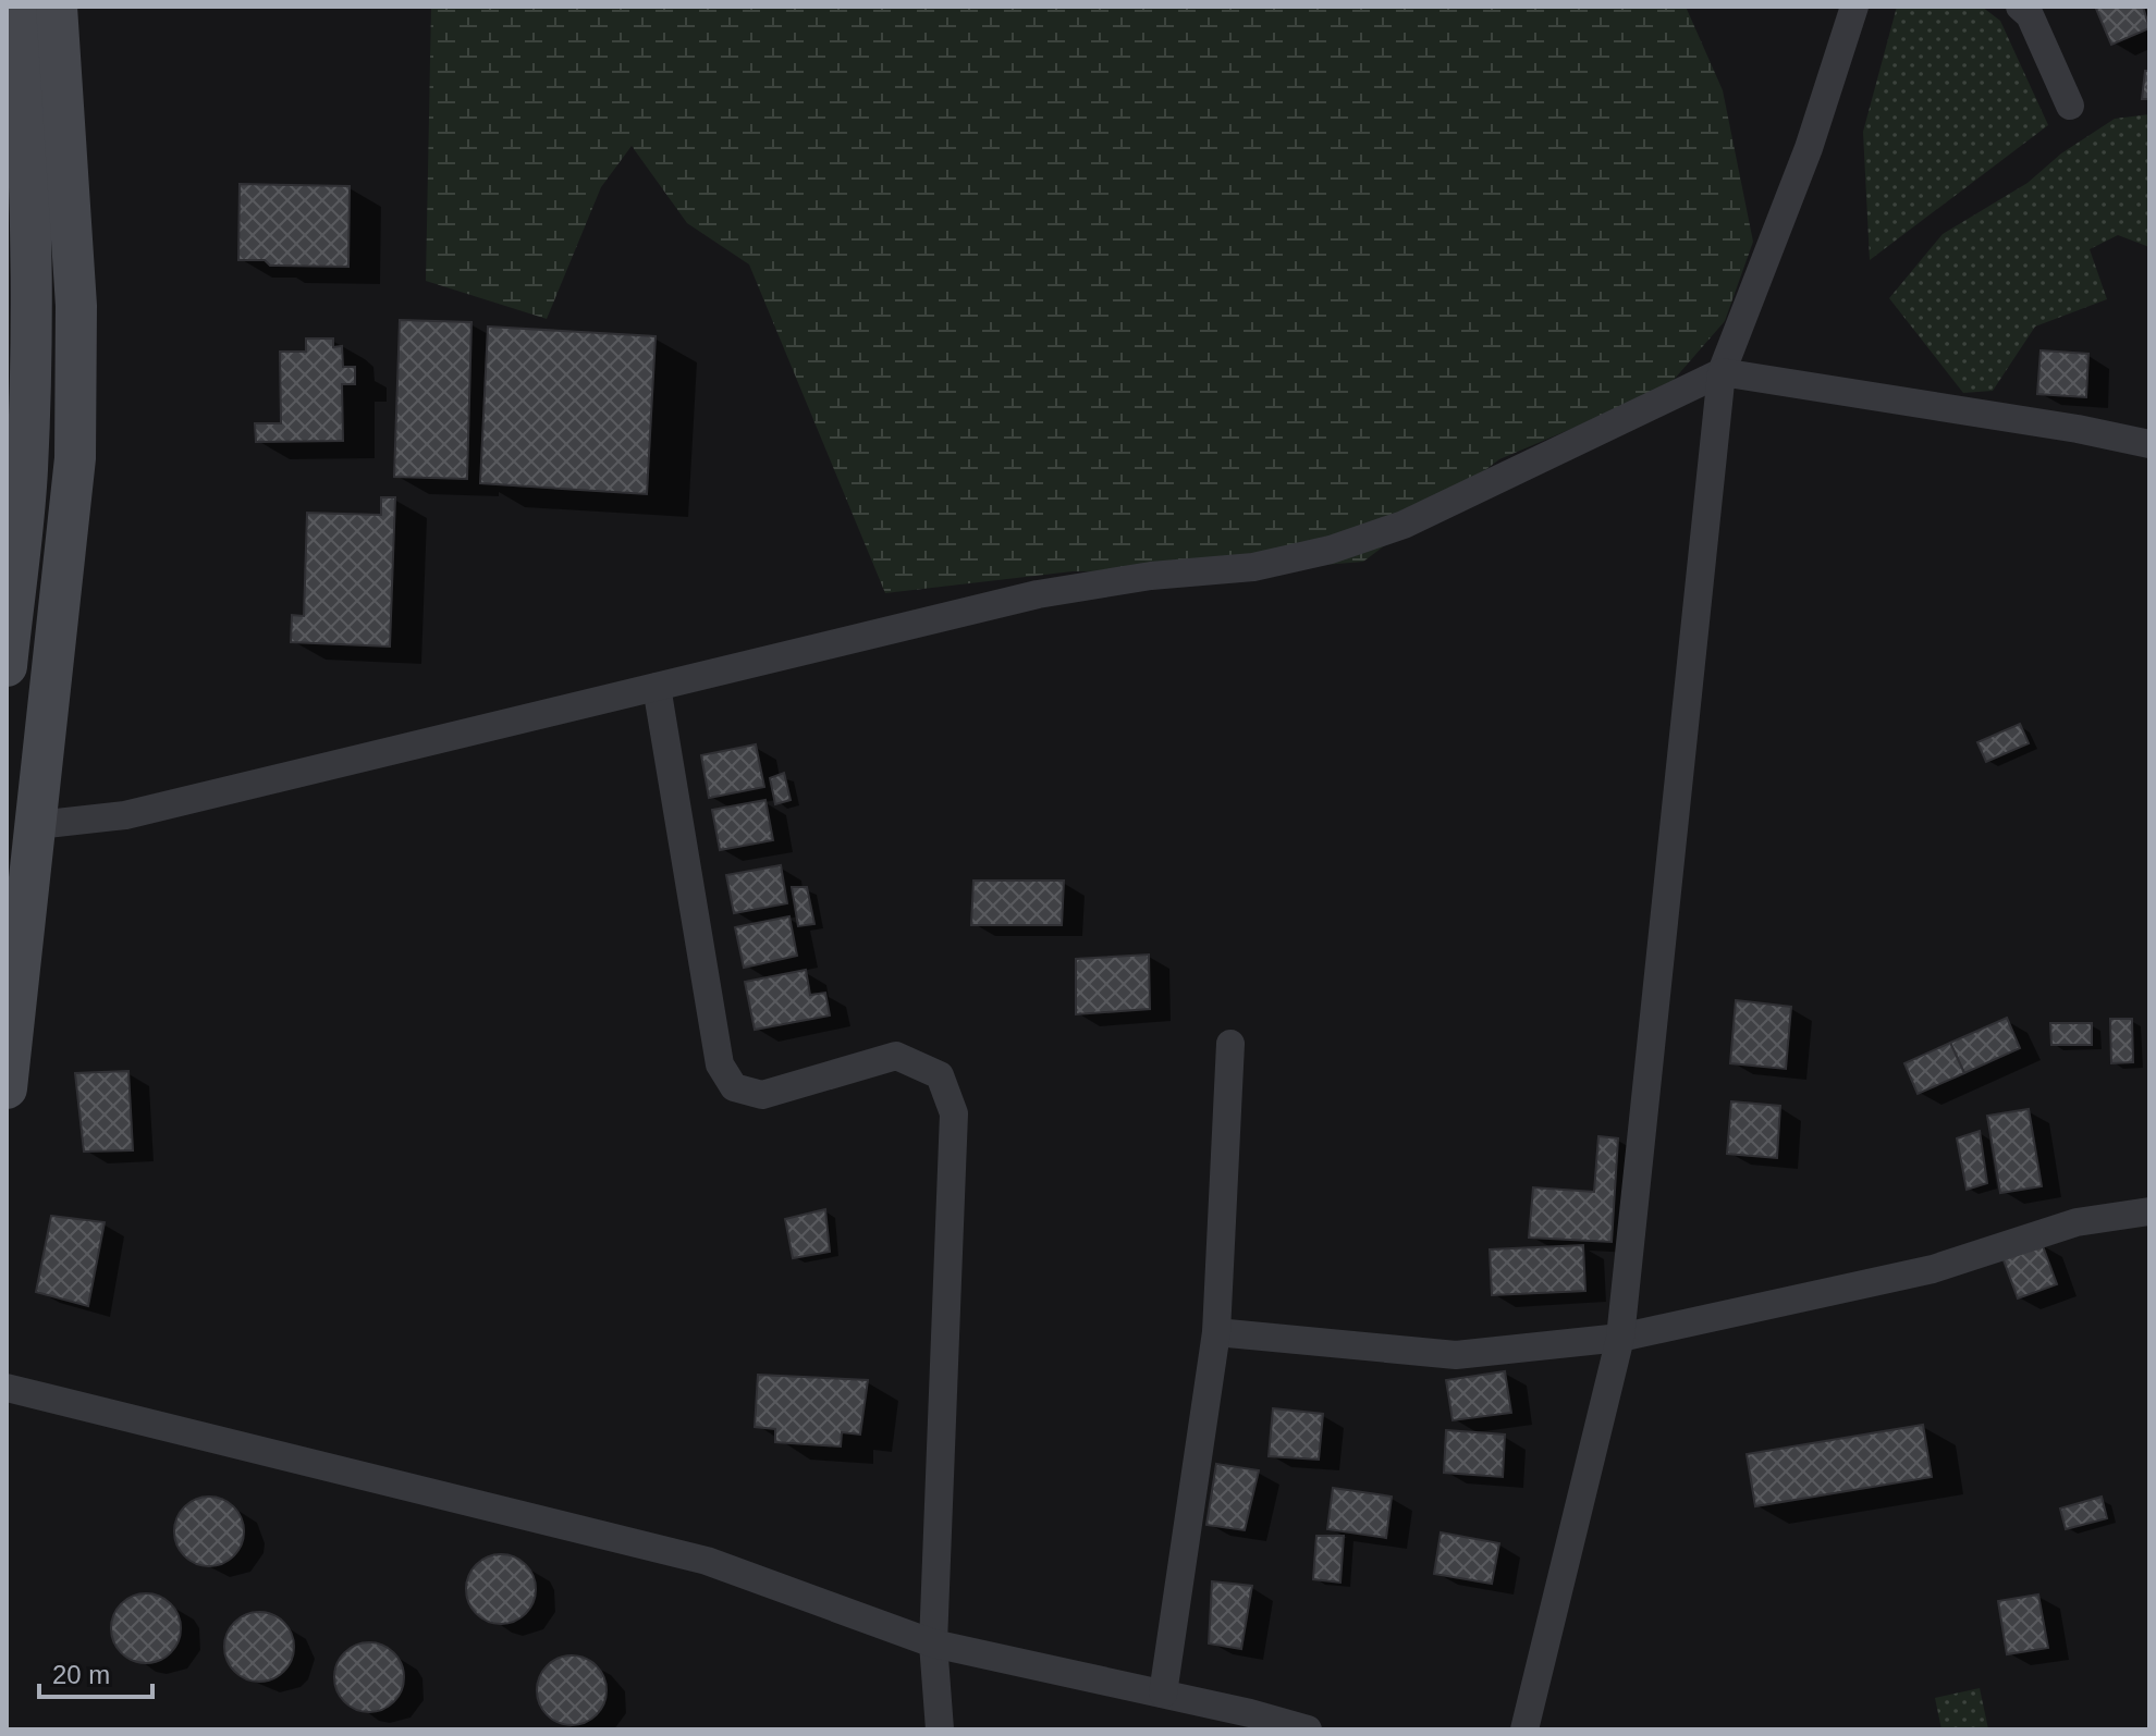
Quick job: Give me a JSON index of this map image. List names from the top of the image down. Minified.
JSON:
{"scale_bar":"20 m"}
